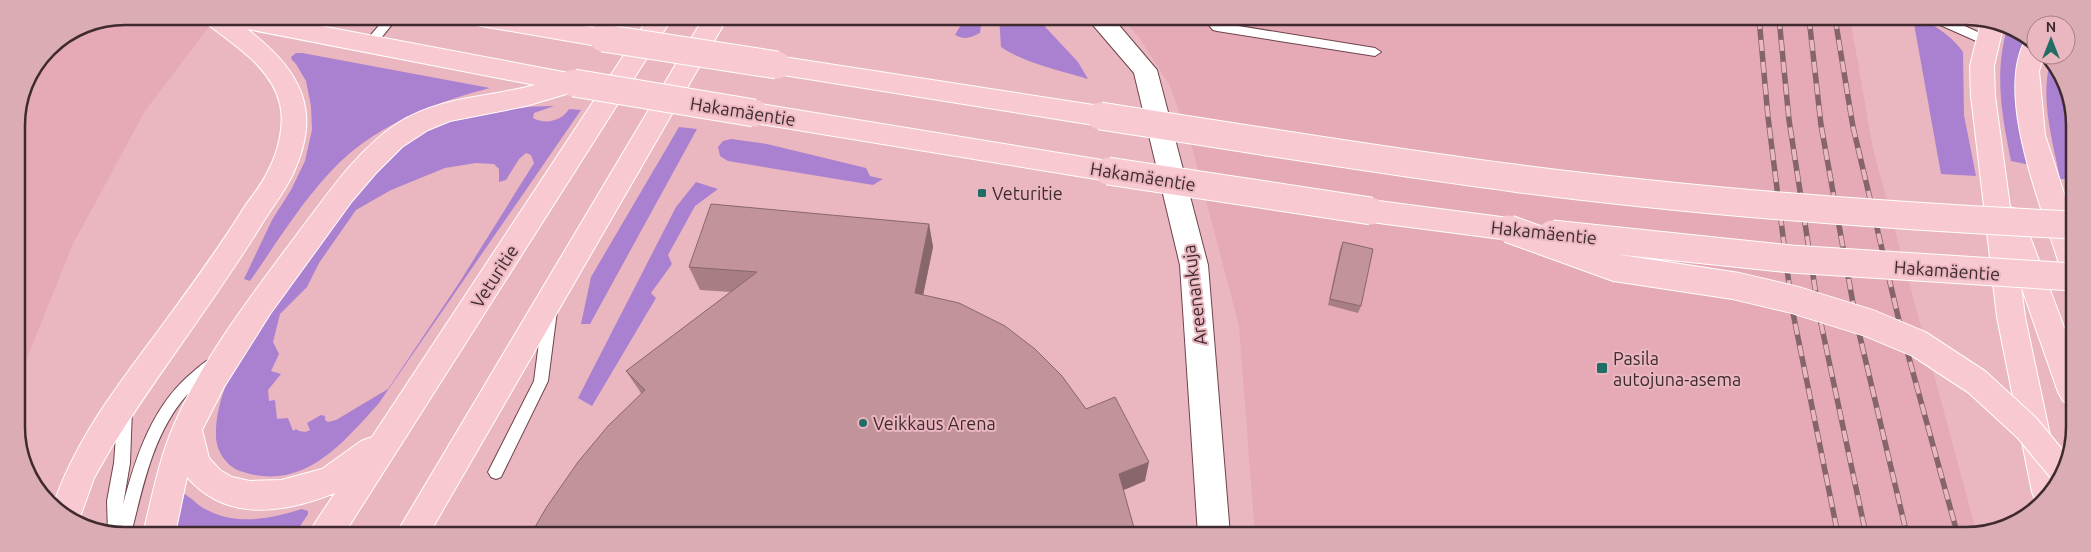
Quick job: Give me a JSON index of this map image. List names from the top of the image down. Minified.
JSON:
{"streets":{"main road":["Hakamäentie","Veturitie"],"street":["Areenankuja"]},"places":{"transit":["Veturitie","Pasila autojuna-asema"],"other":["Veikkaus Arena"]},"north":"top"}
